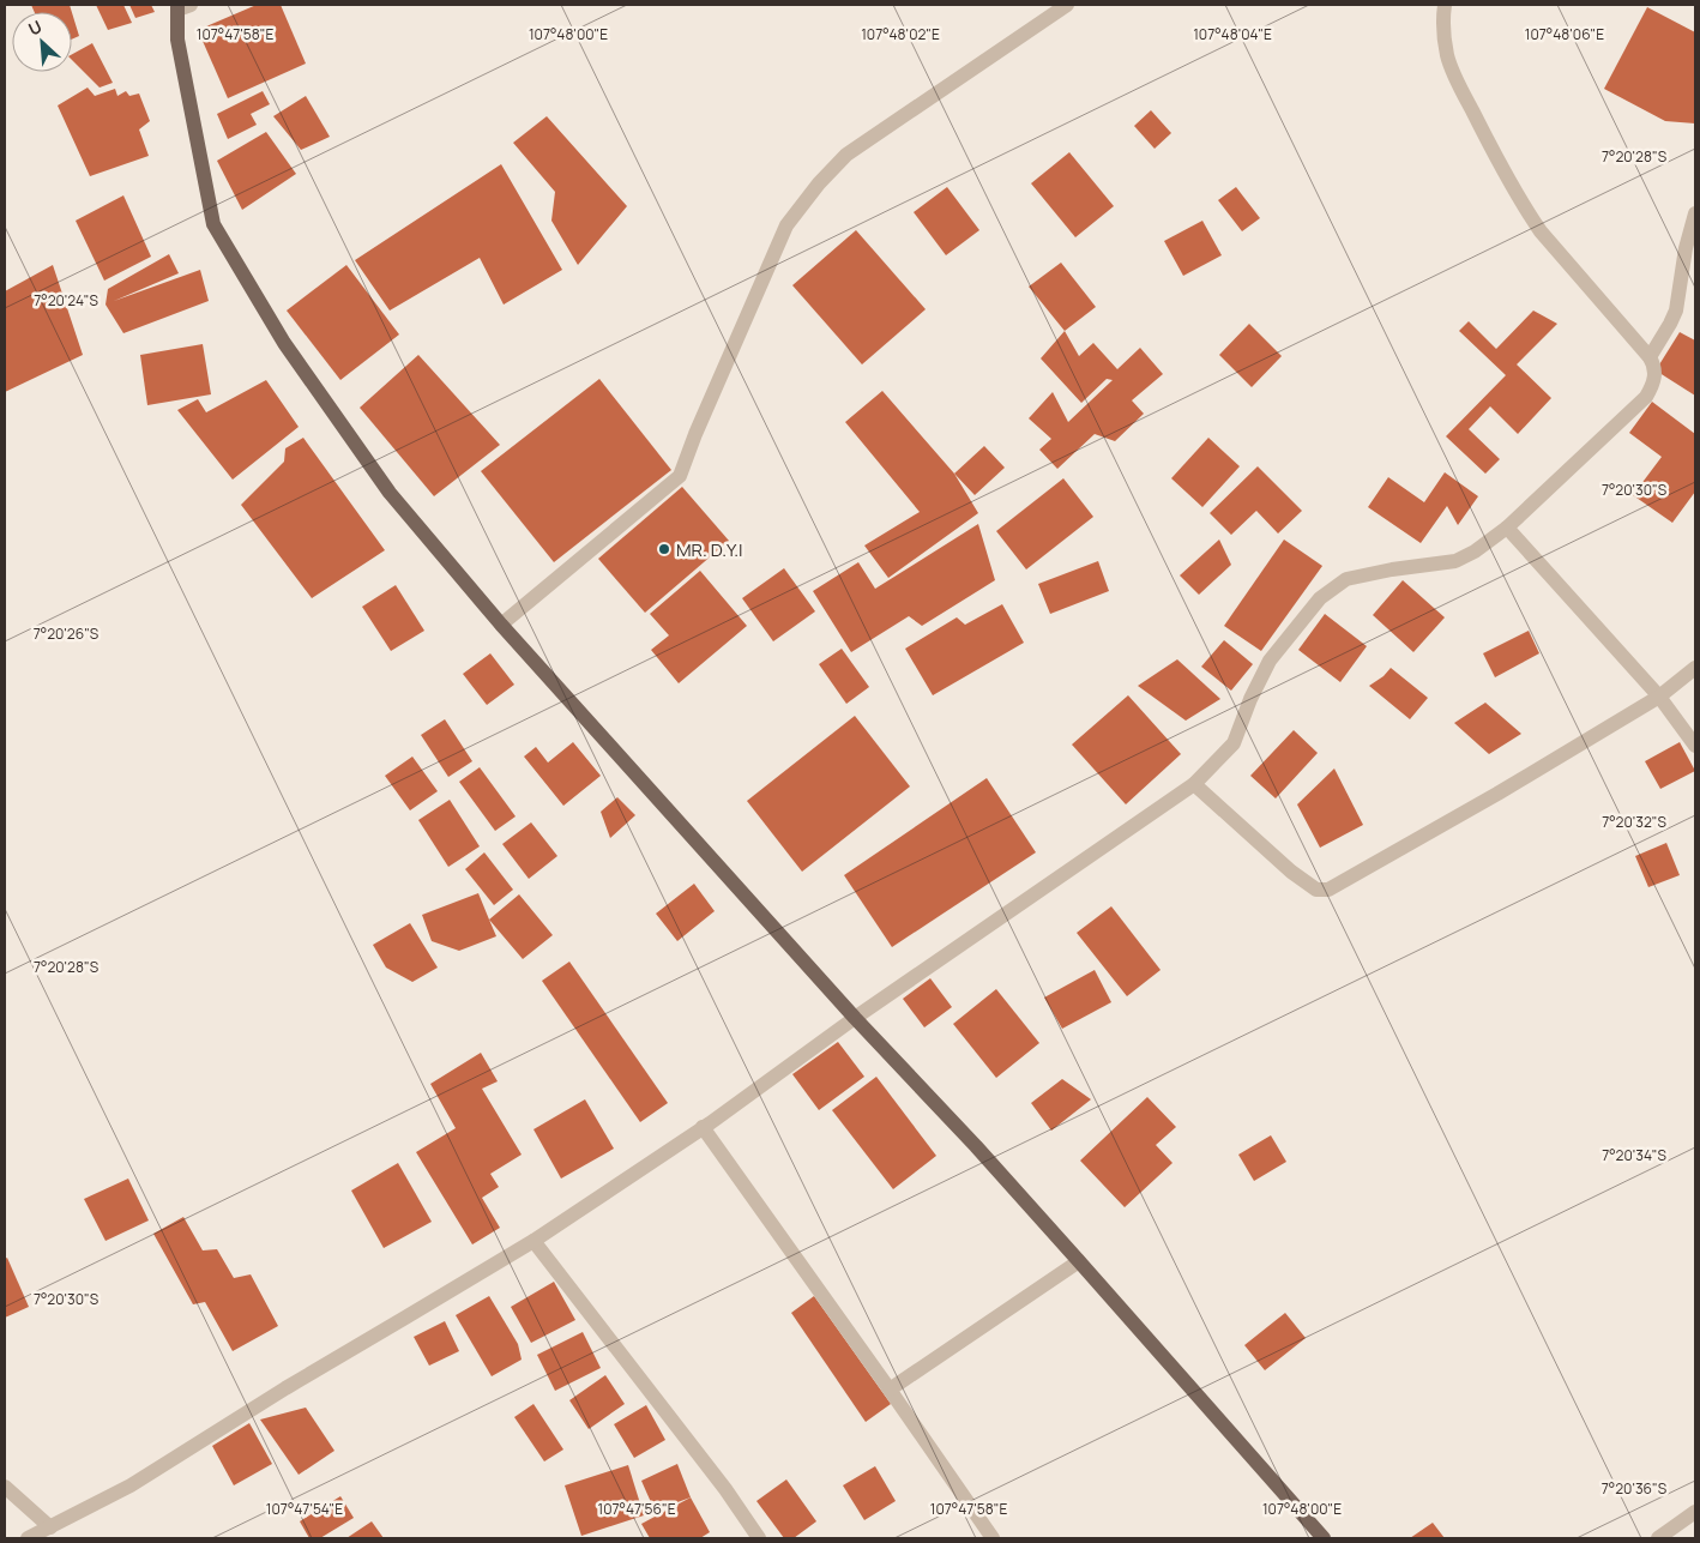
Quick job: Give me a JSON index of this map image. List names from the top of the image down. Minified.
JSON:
{"places":["MR. D.Y.I"],"north":"top left","coordinates":["107°47'58\"E","107°48'04\"E","107°48'00\"E","107°48'02\"E","107°48'06\"E","7°20'28\"S","7°20'24\"S","7°20'30\"S","7°20'26\"S","7°20'32\"S","7°20'34\"S","7°20'36\"S","107°47'54\"E","107°47'56\"E"]}
